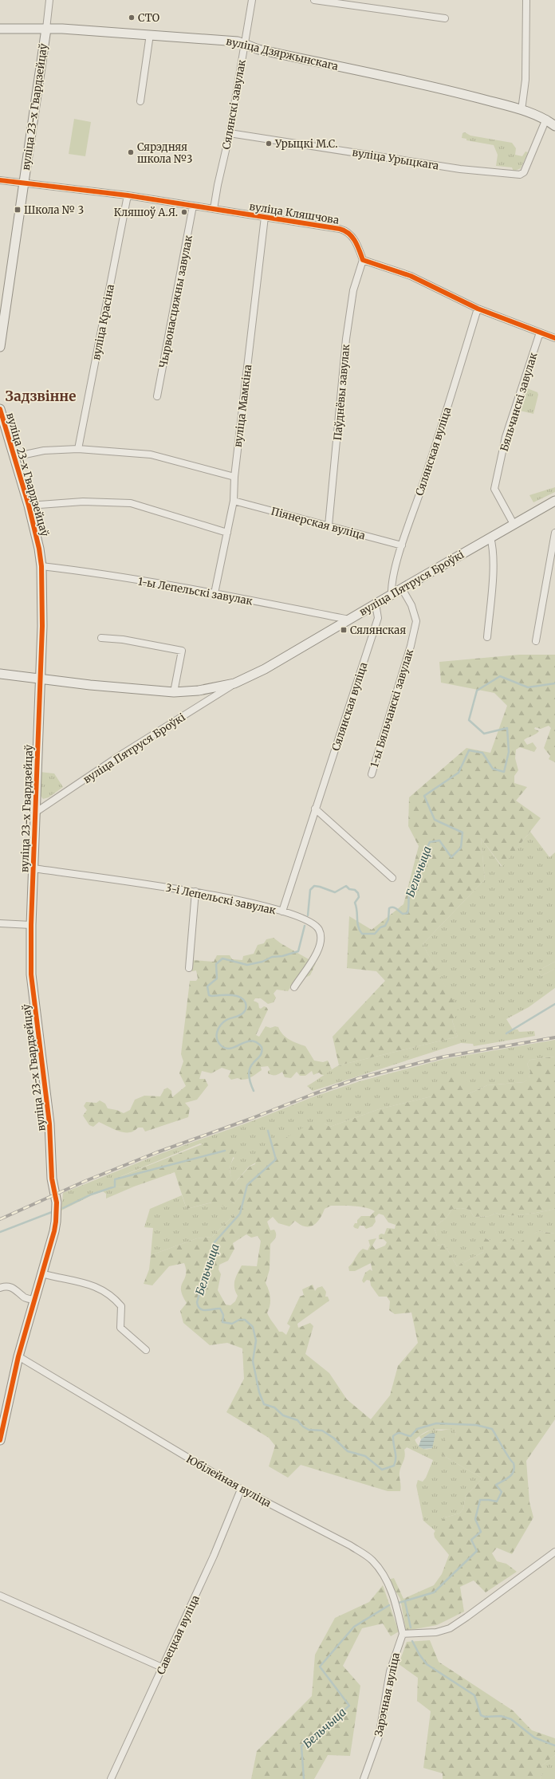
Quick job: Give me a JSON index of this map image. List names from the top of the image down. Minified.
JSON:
{"streets":{"street":["вуліца Дзяржынскага","Сялянскі завулак","вуліца 23-х Гвардзейцаў","вуліца Урыцкага","вуліца Кляшчова","Чырвонасцяжны завулак","вуліца Красіна","Паўднёвы завулак","Бяльчанскі завулак","вуліца Мамкіна","Сялянская вуліца","Піянерская вуліца","вуліца Пятруся Броўкі","1-ы Лепельскі завулак","1-ы Бяльчанскі завулак","3-і Лепельскі завулак","Юбілейная вуліца","Савецкая вуліца","Зарэчная вуліца"]},"crossings":[["вуліца Дзяржынскага","Сялянскі завулак"],["вуліца Дзяржынскага","вуліца 23-х Гвардзейцаў"],["вуліца Дзяржынскага","вуліца Урыцкага"],["Сялянскі завулак","вуліца Урыцкага"],["Сялянскі завулак","вуліца Кляшчова"],["вуліца 23-х Гвардзейцаў","вуліца Кляшчова"],["вуліца 23-х Гвардзейцаў","вуліца Пятруся Броўкі"],["вуліца 23-х Гвардзейцаў","1-ы Лепельскі завулак"],["вуліца 23-х Гвардзейцаў","3-і Лепельскі завулак"],["вуліца 23-х Гвардзейцаў","Юбілейная вуліца"],["вуліца Кляшчова","Чырвонасцяжны завулак"],["вуліца Кляшчова","вуліца Красіна"],["вуліца Кляшчова","Паўднёвы завулак"],["вуліца Кляшчова","вуліца Мамкіна"],["Паўднёвы завулак","Піянерская вуліца"],["Бяльчанскі завулак","вуліца Пятруся Броўкі"],["вуліца Мамкіна","Піянерская вуліца"],["вуліца Мамкіна","1-ы Лепельскі завулак"],["Сялянская вуліца","Піянерская вуліца"],["Сялянская вуліца","вуліца Пятруся Броўкі"],["Сялянская вуліца","3-і Лепельскі завулак"],["вуліца Пятруся Броўкі","1-ы Лепельскі завулак"],["вуліца Пятруся Броўкі","1-ы Бяльчанскі завулак"],["Юбілейная вуліца","Савецкая вуліца"],["Юбілейная вуліца","Зарэчная вуліца"]],"districts":["Задзвінне"],"water":["Бельчыца"],"places":{"other":["СТО","Урыцкі М.С.","Сярэдняя школа №3","Кляшоў А.Я."],"transit":["Школа № 3","Сялянская"]}}
